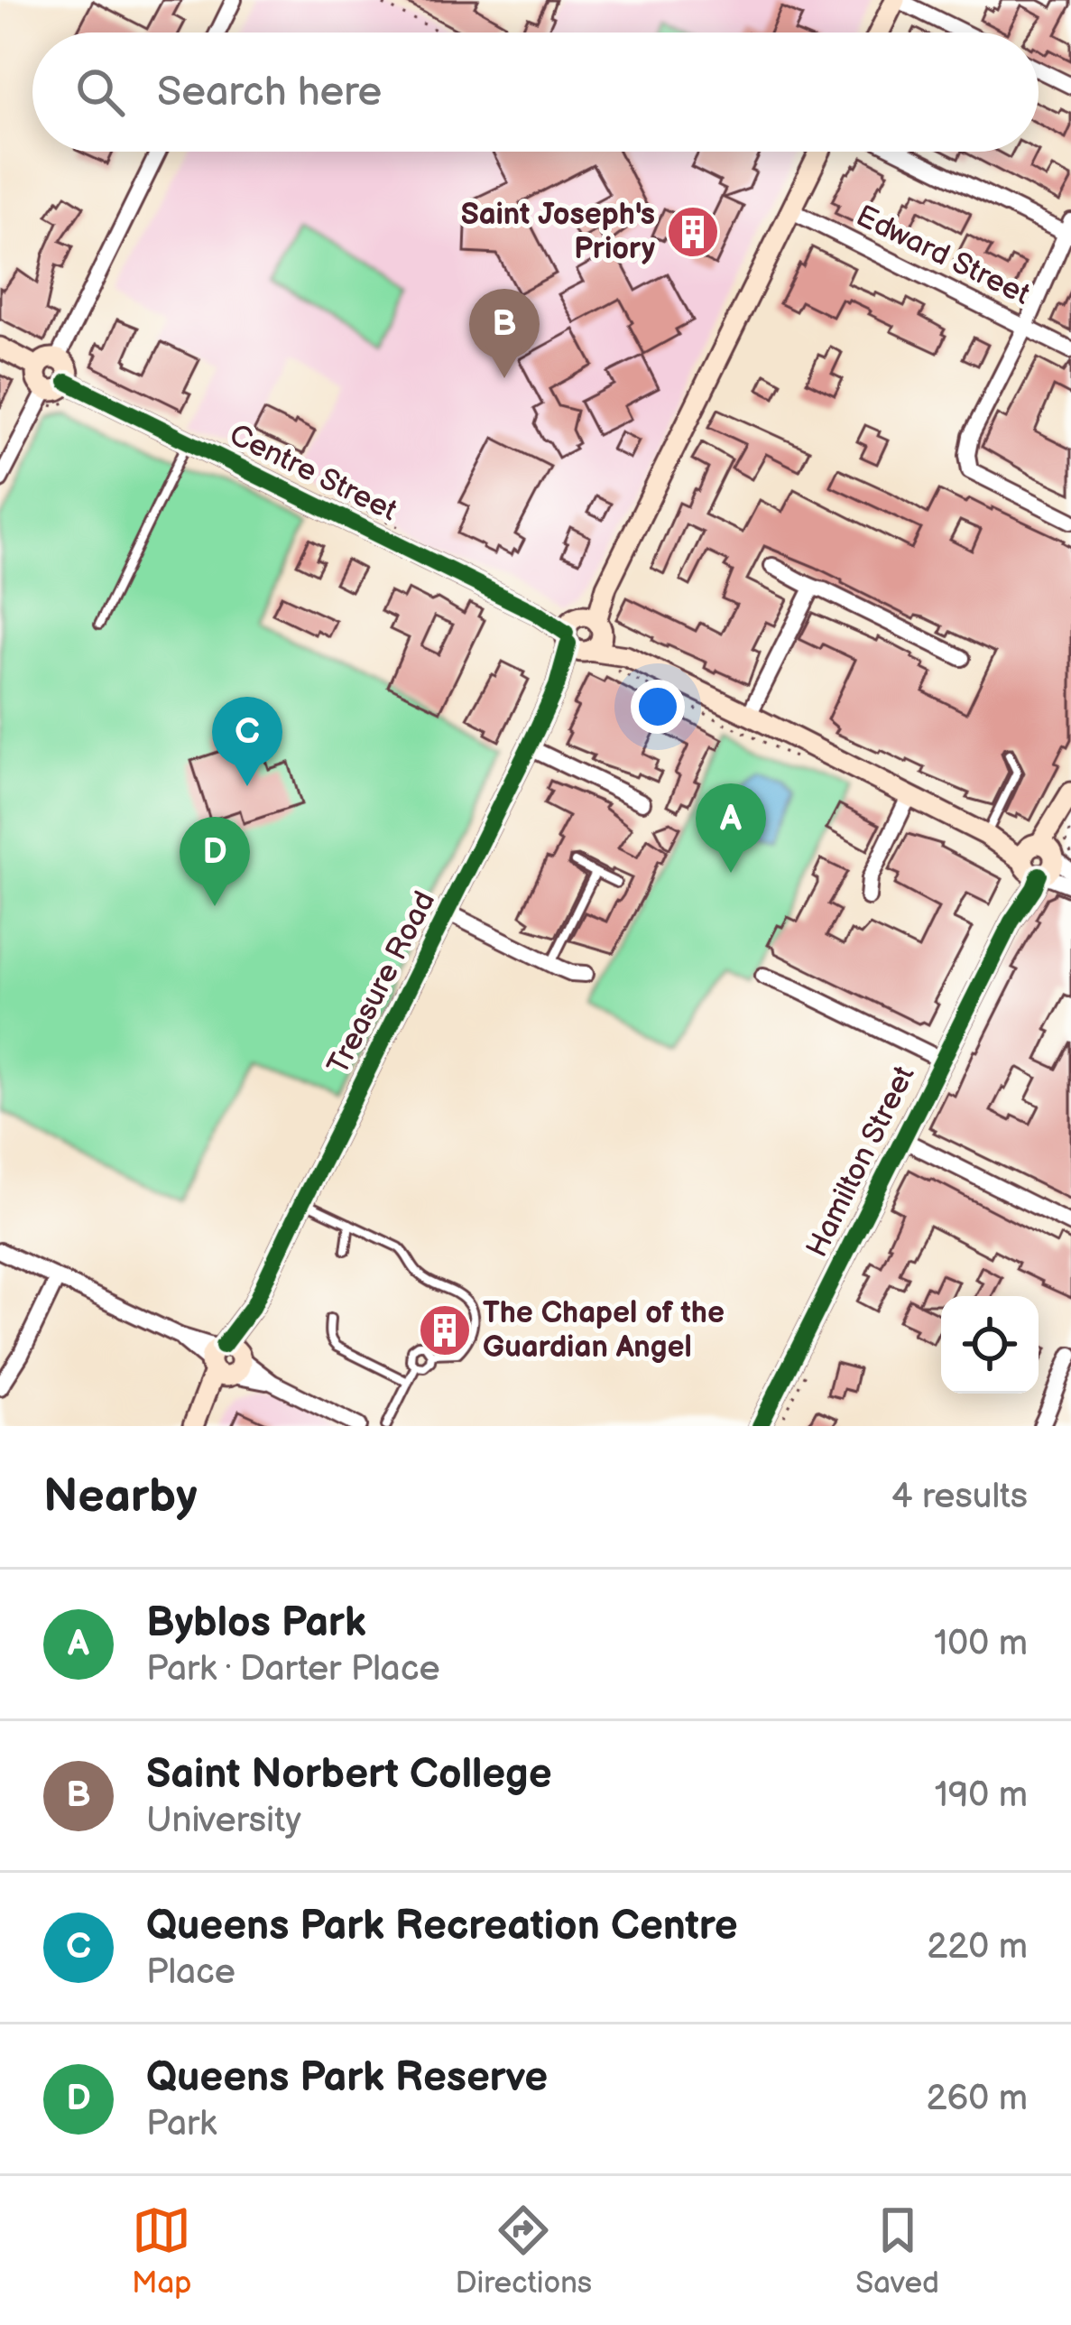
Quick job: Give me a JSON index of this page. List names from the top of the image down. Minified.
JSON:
{"streets":{"street":["Edward Street","Centre Street","Treasure Road","Hamilton Street"]},"crossings":[["Edward Street","Treasure Road"],["Centre Street","Treasure Road"],["Centre Street","Hamilton Street"]],"places":{"building":["Saint Joseph's Priory","The Chapel of the Guardian Angel"]},"page":{"search":"Search here","pins":["B","C","A","D"],"heading":["Nearby","4 results"],"list":[{"mark":"A","name":"Byblos Park","note":"Park · Darter Place","value":"100 m"},{"mark":"B","name":"Saint Norbert College","note":"University","value":"190 m"},{"mark":"C","name":"Queens Park Recreation Centre","note":"Place","value":"220 m"},{"mark":"D","name":"Queens Park Reserve","note":"Park","value":"260 m"}],"nav":["Map","Directions","Saved"]}}
